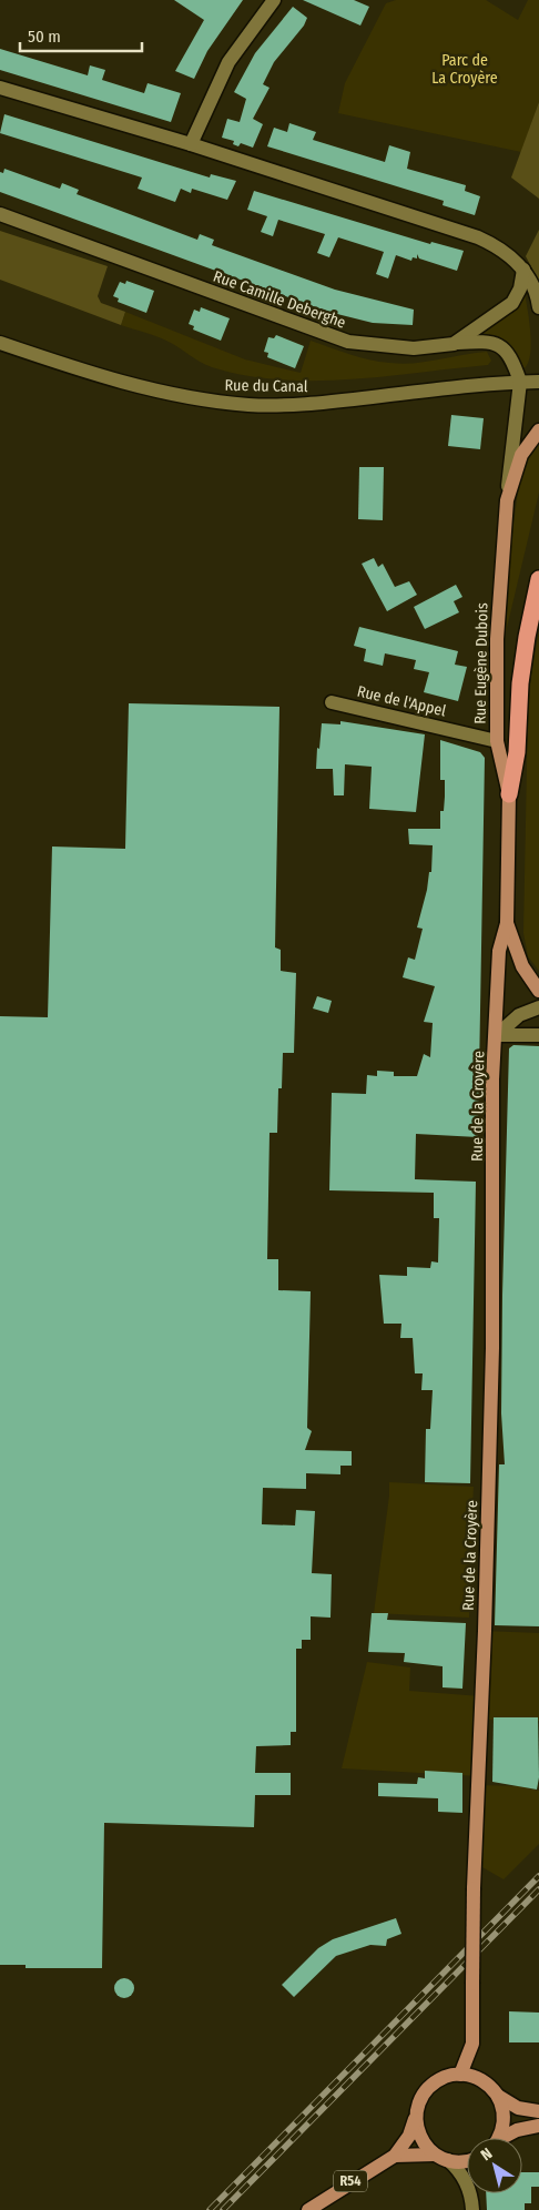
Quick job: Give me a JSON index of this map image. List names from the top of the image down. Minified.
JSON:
{"streets":{"main road":["Rue Eugène Dubois","Rue de la Croyère","R54"],"street":["Rue Camille Deberghe","Rue du Canal","Rue de l'Appel"]},"crossings":[["Rue du Canal","Rue Eugène Dubois"],["Rue Eugène Dubois","Rue de l'Appel"],["Rue Eugène Dubois","Rue de la Croyère"]],"parks":["Parc de La Croyère"],"scale_bar":"50 m","north":"top left"}
